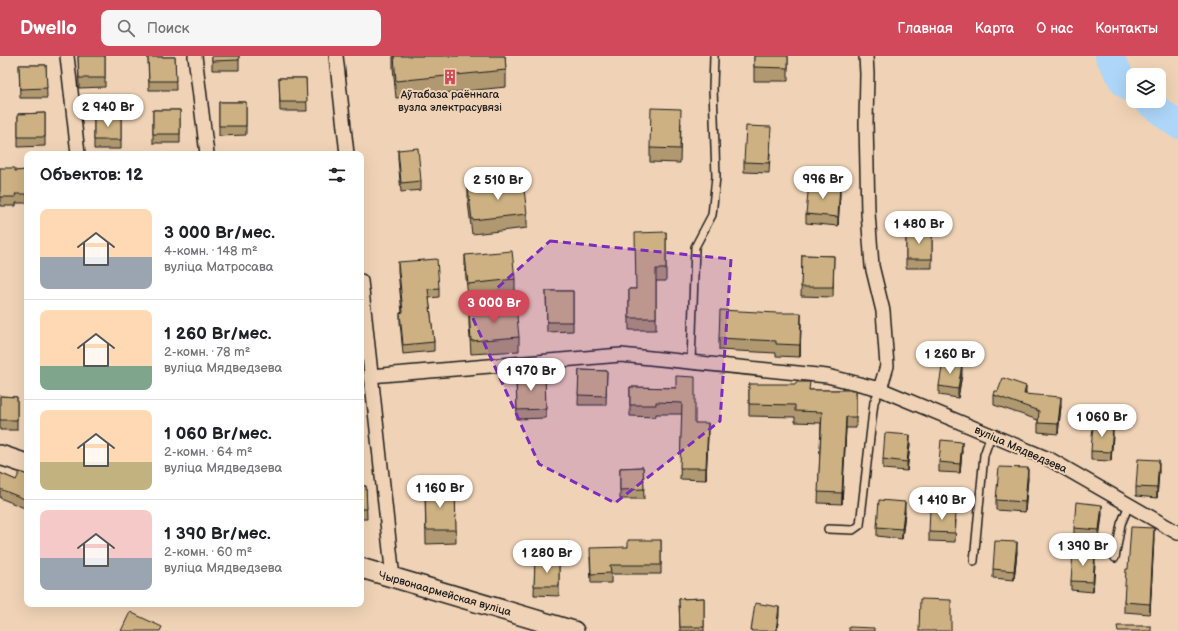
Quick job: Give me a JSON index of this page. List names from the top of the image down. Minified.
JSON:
{"streets":{"street":["вуліца Мядведзева","Чырвонаармейская вуліца"]},"places":{"building":["Аўтабаза раённага вузла электрасувязі"]},"page":{"header":"Dwello","search":"Поиск","nav":["Главная","Карта","О нас","Контакты"],"price":["2 940 Br","996 Br","2 510 Br","1 480 Br","3 000 Br","1 260 Br","1 970 Br","1 060 Br","1 160 Br","1 410 Br","1 390 Br","1 280 Br"],"heading":"Объектов: 12","list":[{"name":"3 000 Br/мес.","note":"4-комн. · 148 m² · вуліца Матросава"},{"name":"1 260 Br/мес.","note":"2-комн. · 78 m² · вуліца Мядведзева"},{"name":"1 060 Br/мес.","note":"2-комн. · 64 m² · вуліца Мядведзева"},{"name":"1 390 Br/мес.","note":"2-комн. · 60 m² · вуліца Мядведзева"}]}}
